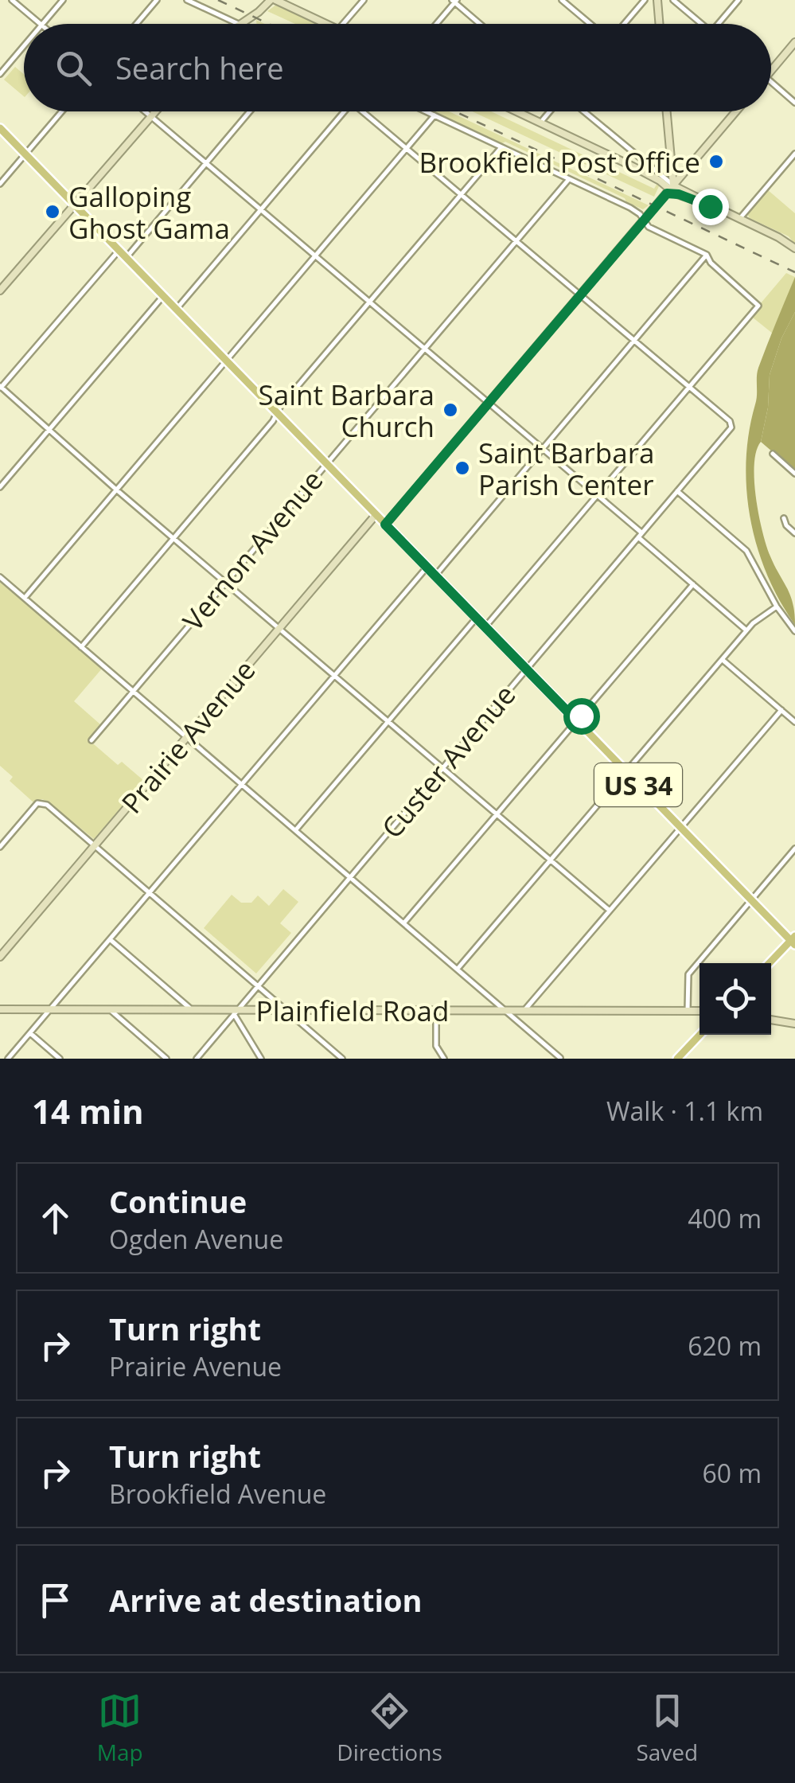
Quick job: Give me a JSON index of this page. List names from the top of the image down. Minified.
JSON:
{"streets":{"main road":["US 34"],"street":["Vernon Avenue","Prairie Avenue","Custer Avenue","Plainfield Road"]},"crossings":[["Vernon Avenue","US 34"],["Prairie Avenue","US 34"],["Custer Avenue","US 34"],["Custer Avenue","Plainfield Road"]],"places":["Brookfield Post Office","Galloping Ghost Gama","Saint Barbara Church","Saint Barbara Parish Center"],"page":{"search":"Search here","heading":["14 min","Walk · 1.1 km"],"list":[["Continue","Ogden Avenue","400 m"],["Turn right","Prairie Avenue","620 m"],["Turn right","Brookfield Avenue","60 m"],"Arrive at destination"],"nav":["Map","Directions","Saved"]}}
